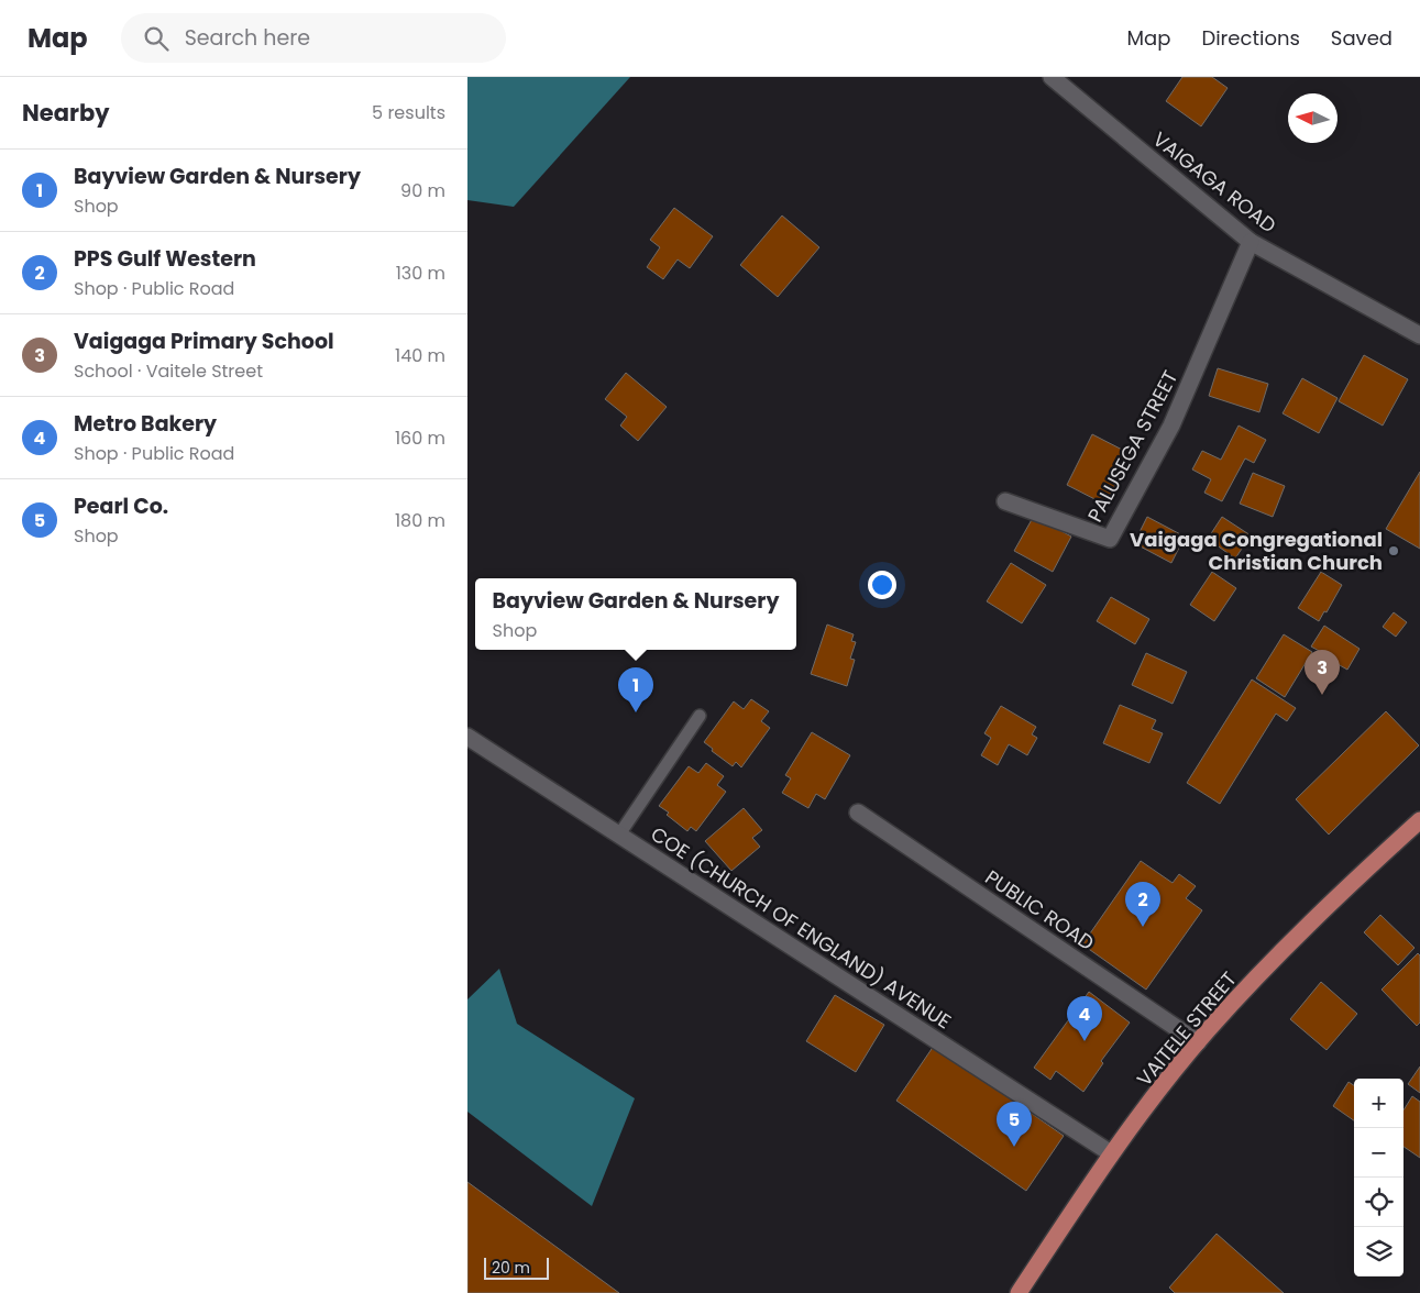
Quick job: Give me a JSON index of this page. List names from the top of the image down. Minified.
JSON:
{"streets":{"main road":["VAITELE STREET"],"street":["VAIGAGA ROAD","PALUSEGA STREET","PUBLIC ROAD","COE (CHURCH OF ENGLAND) AVENUE"]},"crossings":[["VAIGAGA ROAD","PALUSEGA STREET"],["PUBLIC ROAD","VAITELE STREET"],["COE (CHURCH OF ENGLAND) AVENUE","VAITELE STREET"]],"places":["Vaigaga Congregational Christian Church"],"scale_bar":"20 m","north":"left","page":{"header":"Map","search":"Search here","nav":["Map","Directions","Saved"],"heading":["Nearby","5 results"],"list":[{"mark":"1","name":"Bayview Garden & Nursery","note":"Shop","value":"90 m"},{"mark":"2","name":"PPS Gulf Western","note":"Shop · Public Road","value":"130 m"},{"mark":"3","name":"Vaigaga Primary School","note":"School · Vaitele Street","value":"140 m"},{"mark":"4","name":"Metro Bakery","note":"Shop · Public Road","value":"160 m"},{"mark":"5","name":"Pearl Co.","note":"Shop","value":"180 m"}],"popup":["Bayview Garden & Nursery","Shop"],"pins":["3","1","2","4","5"],"map_buttons":["+","−"],"scale":"20 m"}}
